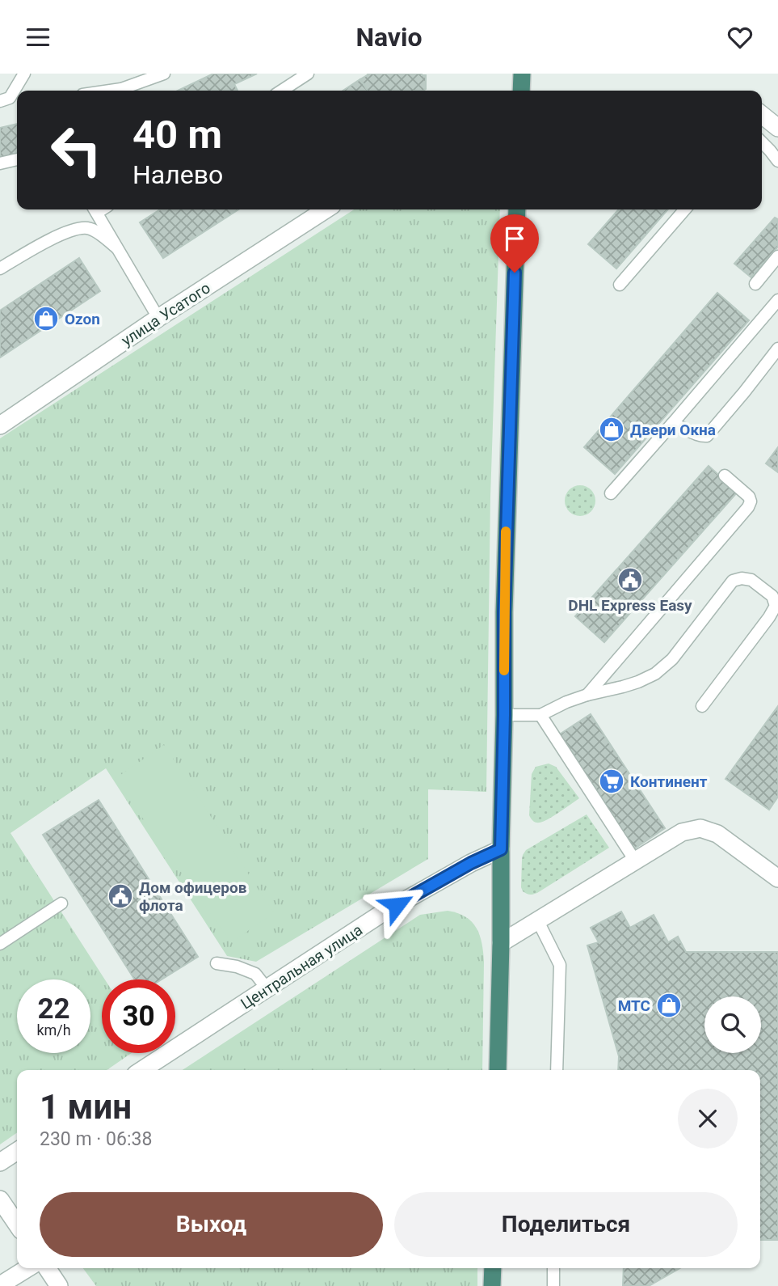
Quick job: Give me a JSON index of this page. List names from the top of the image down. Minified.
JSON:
{"streets":{"street":["улица Усатого","Центральная улица"]},"places":{"shop":["Ozon","Двери Окна","МТС"],"public building":["DHL Express Easy","Дом офицеров флота"],"supermarket":["Континент"]},"page":{"header":"Navio","turn":["40 m","Налево"],"speed":"22 km/h","limit":"30","heading":["1 мин","230 m · 06:38"],"buttons":["Выход","Поделиться"]}}
